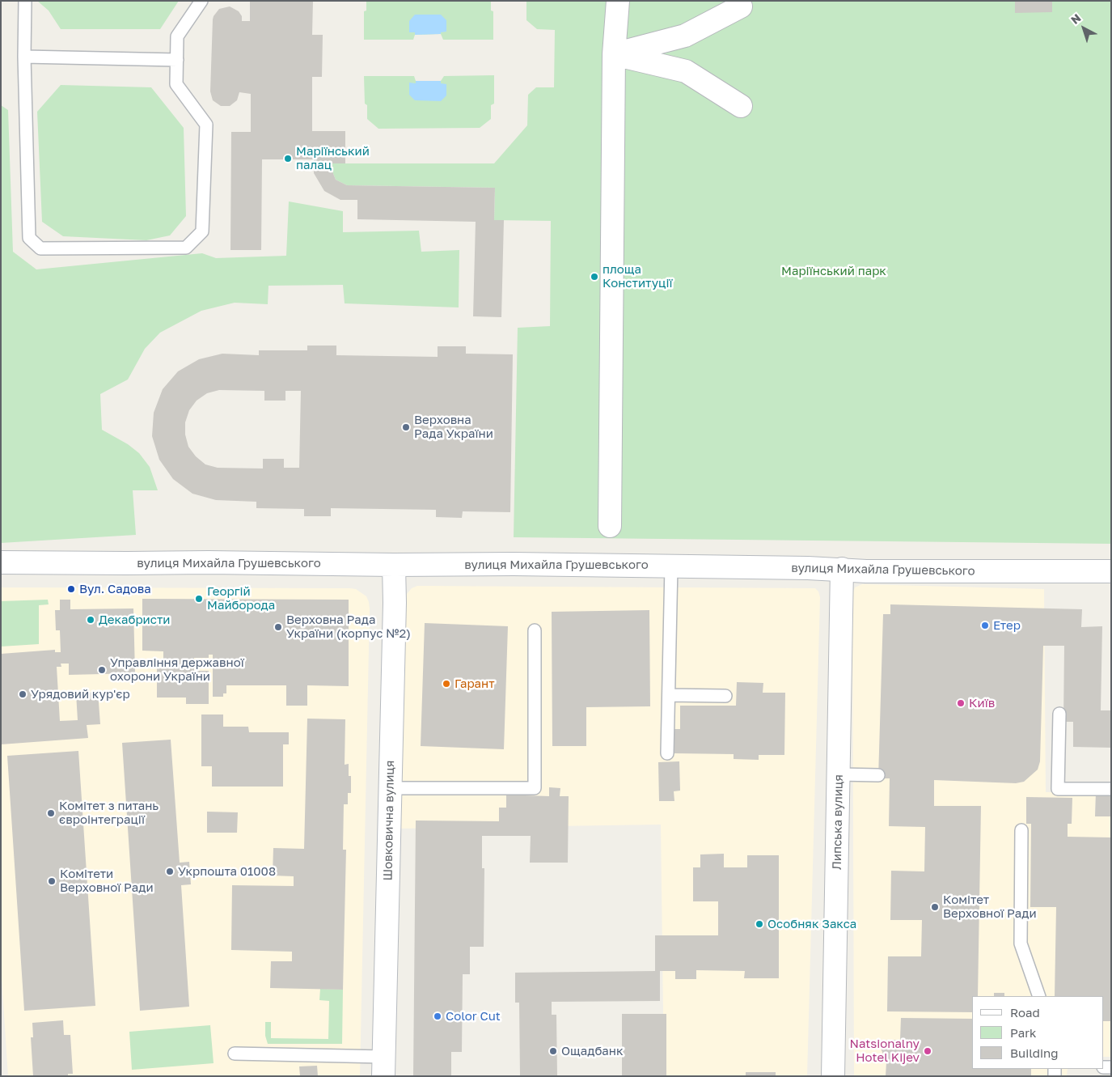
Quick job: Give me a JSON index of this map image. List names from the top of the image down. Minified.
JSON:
{"streets":{"street":["вулиця Михайла Грушевського","Шовковична вулиця","Липська вулиця"]},"crossings":[["вулиця Михайла Грушевського","Шовковична вулиця"],["вулиця Михайла Грушевського","Липська вулиця"]],"parks":["Маріїнський парк"],"places":["Маріїнський палац","площа Конституції","Верховна Рада України","Вул. Садова","Георгій Майборода","Декабристи","Етер","Верховна Рада України (корпус №2)","Управління державної охорони України","Гарант","Урядовий кур'єр","Київ","Комітет з питань євроінтеграції","Укрпошта 01008","Комітети Верховної Ради","Комітет Верховної Ради","Особняк Закса","Color Cut","Ощадбанк","Natsionalny Hotel Kijev"],"legend":["Road","Park","Building"],"north":"top left"}
